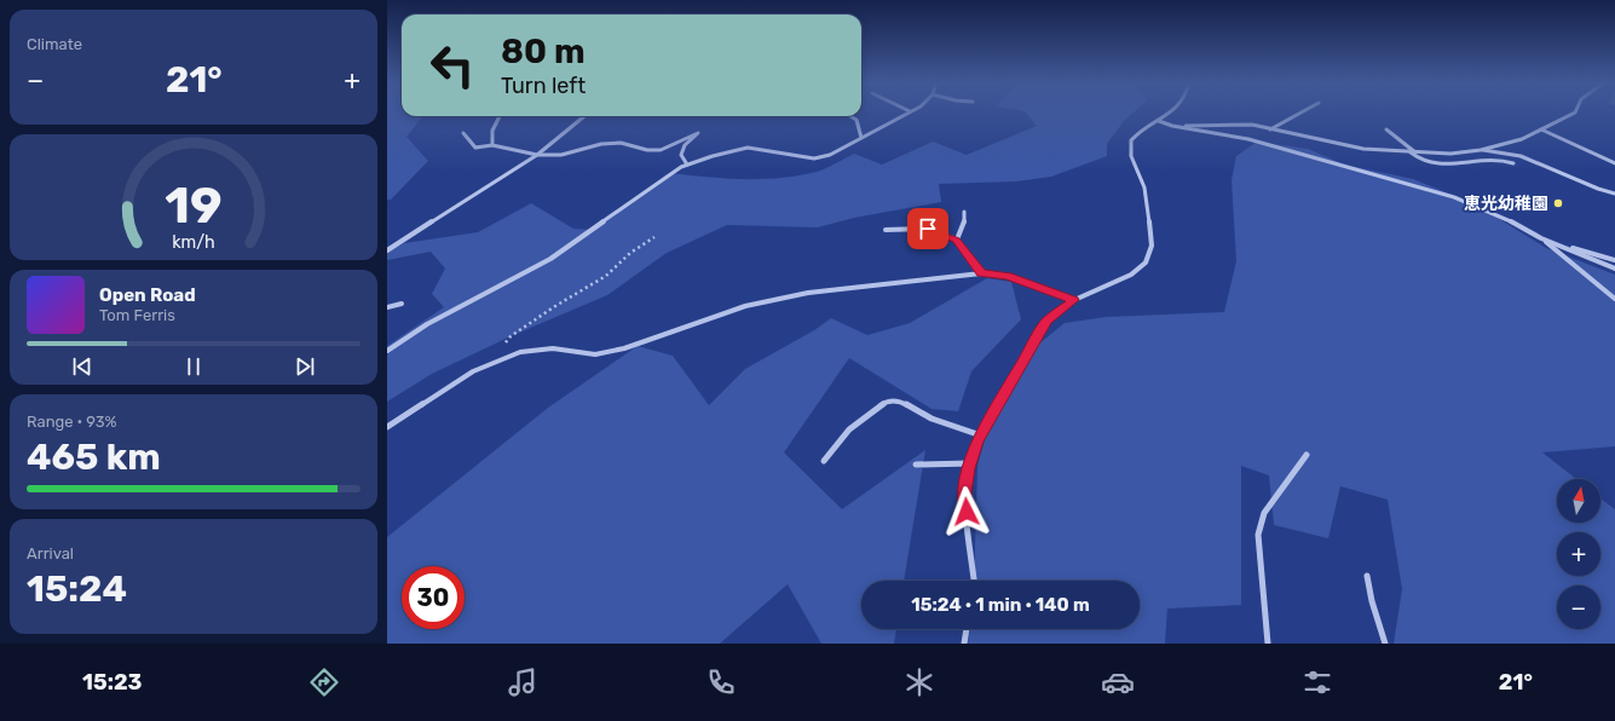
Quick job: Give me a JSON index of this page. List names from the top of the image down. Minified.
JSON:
{"places":["恵光幼稚園"],"north":"top","page":{"tile":["Climate",["Range · 93%","465 km"],["Arrival","15:24"]],"turn":["80 m","Turn left"],"heat":["−","21°","+"],"song":["Open Road","Tom Ferris"],"map_buttons":["+","−"],"limit":"30","trip":"15:24 · 1 min · 140 m","tabs":["15:23","21°"],"gauge":["19","km/h"]}}
